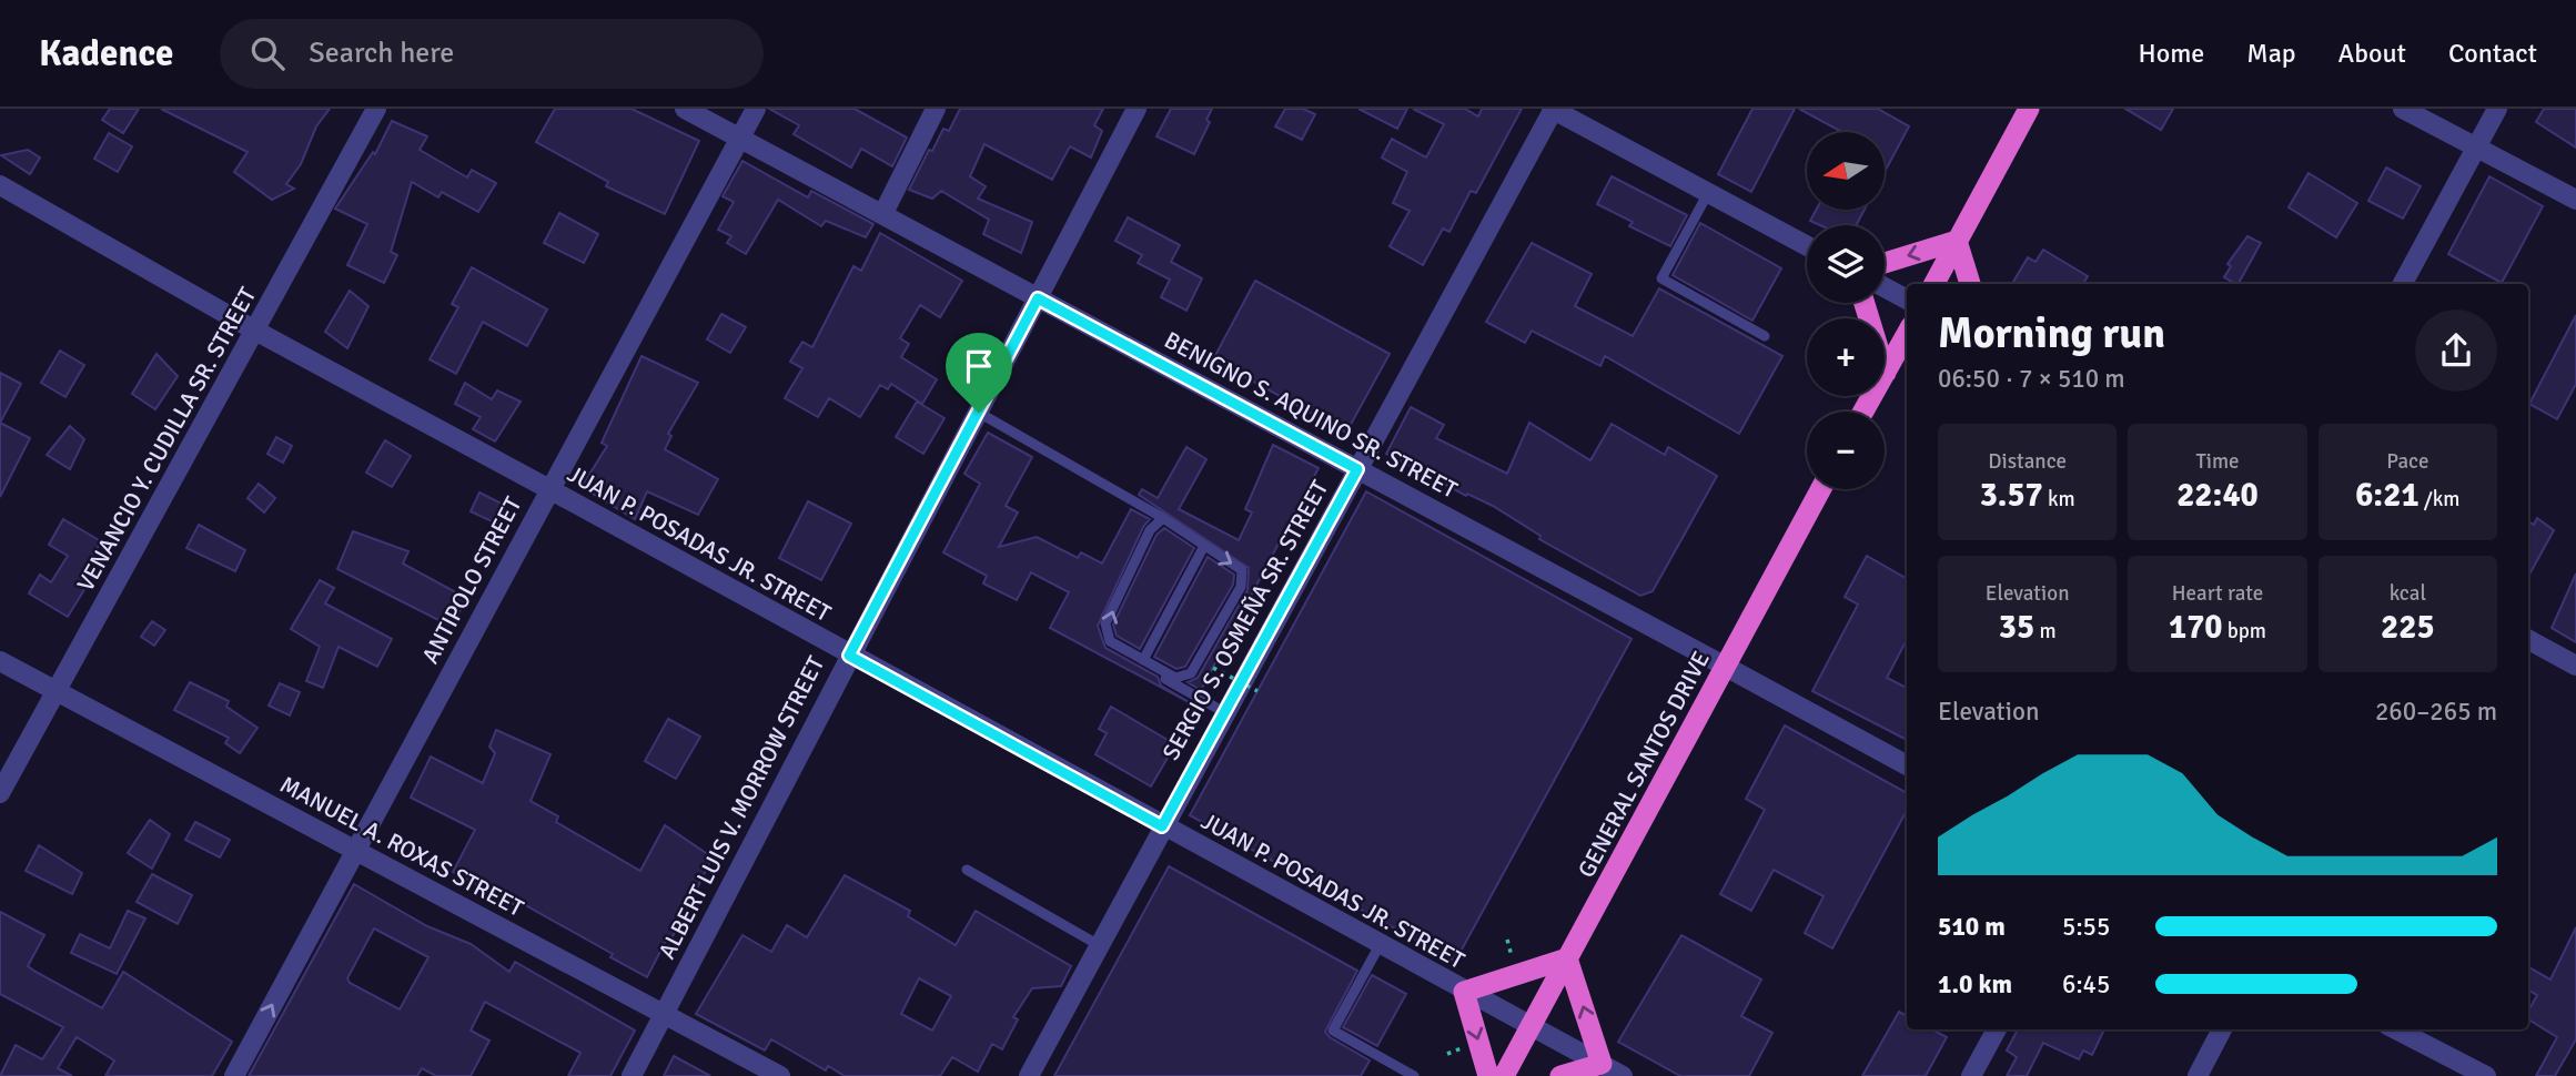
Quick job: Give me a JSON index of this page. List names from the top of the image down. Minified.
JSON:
{"streets":{"highway":["GENERAL SANTOS DRIVE"],"street":["BENIGNO S. AQUINO SR. STREET","VENANCIO Y. CUDILLA SR. STREET","JUAN P. POSADAS JR. STREET","ANTIPOLO STREET","SERGIO S. OSMEÑA SR. STREET","ALBERT LUIS V. MORROW STREET","MANUEL A. ROXAS STREET"]},"crossings":[["BENIGNO S. AQUINO SR. STREET","ANTIPOLO STREET"],["BENIGNO S. AQUINO SR. STREET","SERGIO S. OSMEÑA SR. STREET"],["BENIGNO S. AQUINO SR. STREET","GENERAL SANTOS DRIVE"],["BENIGNO S. AQUINO SR. STREET","ALBERT LUIS V. MORROW STREET"],["VENANCIO Y. CUDILLA SR. STREET","JUAN P. POSADAS JR. STREET"],["VENANCIO Y. CUDILLA SR. STREET","MANUEL A. ROXAS STREET"],["JUAN P. POSADAS JR. STREET","ANTIPOLO STREET"],["JUAN P. POSADAS JR. STREET","SERGIO S. OSMEÑA SR. STREET"],["JUAN P. POSADAS JR. STREET","GENERAL SANTOS DRIVE"],["JUAN P. POSADAS JR. STREET","ALBERT LUIS V. MORROW STREET"],["ANTIPOLO STREET","MANUEL A. ROXAS STREET"],["ALBERT LUIS V. MORROW STREET","MANUEL A. ROXAS STREET"]],"north":"left","page":{"header":"Kadence","search":"Search here","nav":["Home","Map","About","Contact"],"map_buttons":["+","−"],"heading":["Morning run","06:50 · 7 × 510 m"],"stats":[["Distance","3.57 km"],["Time","22:40"],["Pace","6:21 /km"],["Elevation","35 m"],["Heart rate","170 bpm"],["kcal","225"]],"chart":["Elevation","260–265 m"],"list":[{"name":"510 m","note":"5:55"},{"name":"1.0 km","note":"6:45"}]}}
